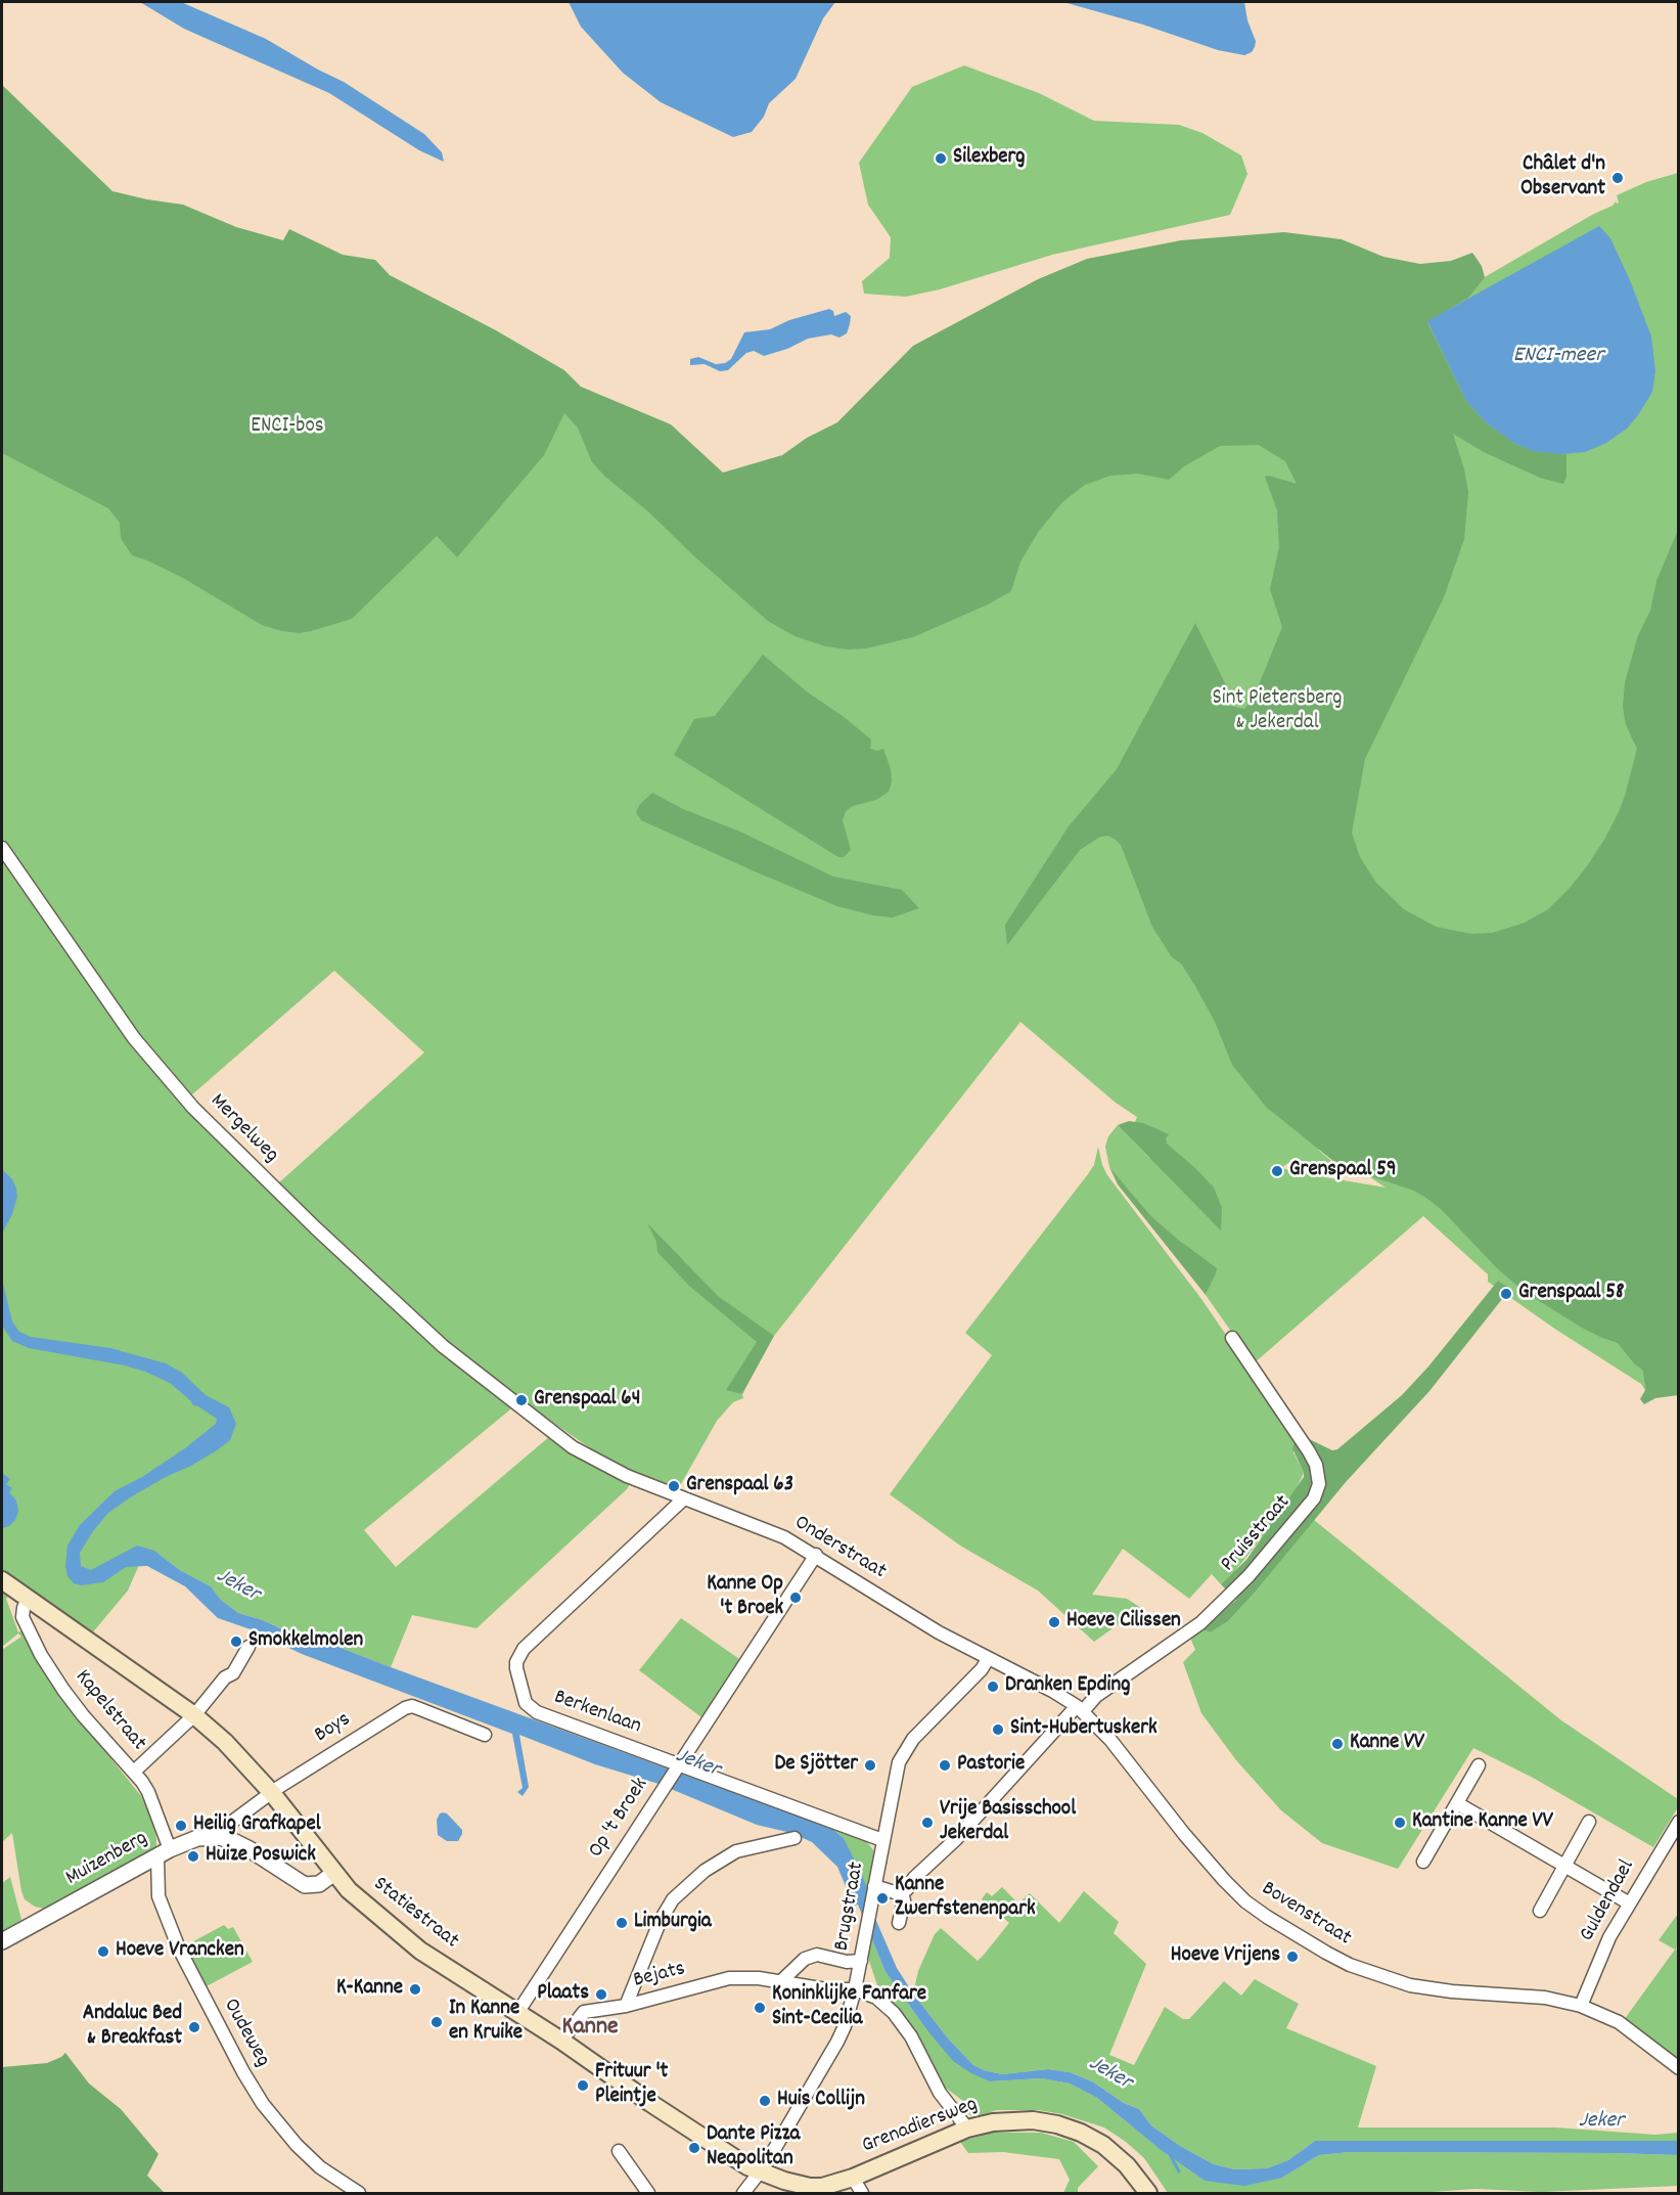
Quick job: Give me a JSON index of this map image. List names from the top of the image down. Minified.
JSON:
{"streets":{"main road":["Statiestraat","Grenadiersweg"],"street":["Mergelweg","Pruisstraat","Onderstraat","Kapelstraat","Berkenlaan","Boys","Op 't Broek","Muizenberg","Guldendael","Brugstraat","Bovenstraat","Bejats","Oudeweg"]},"crossings":[["Mergelweg","Onderstraat"],["Pruisstraat","Bovenstraat"],["Onderstraat","Berkenlaan"],["Onderstraat","Op 't Broek"],["Onderstraat","Brugstraat"],["Onderstraat","Bovenstraat"],["Kapelstraat","Muizenberg"],["Kapelstraat","Statiestraat"],["Kapelstraat","Oudeweg"],["Berkenlaan","Op 't Broek"],["Berkenlaan","Brugstraat"],["Boys","Muizenberg"],["Boys","Statiestraat"],["Op 't Broek","Statiestraat"],["Muizenberg","Oudeweg"],["Guldendael","Bovenstraat"],["Brugstraat","Statiestraat"],["Brugstraat","Bovenstraat"],["Brugstraat","Bejats"],["Brugstraat","Grenadiersweg"],["Statiestraat","Bejats"],["Statiestraat","Grenadiersweg"]],"districts":["Kanne"],"water":["ENCI-meer","Jeker"],"parks":["ENCI-bos","Sint Pietersberg & Jekerdal"],"places":["Silexberg","Châlet d'n Observant","Grenspaal 59","Grenspaal 58","Grenspaal 64","Grenspaal 63","Kanne Op 't Broek","Hoeve Cilissen","Smokkelmolen","Dranken Epding","Sint-Hubertuskerk","Kanne VV","De Sjötter","Pastorie","Vrije Basisschool Jekerdal","Kantine Kanne VV","Heilig Grafkapel","Huize Poswick","Kanne Zwerfstenenpark","Limburgia","Hoeve Vrancken","Hoeve Vrijens","K-Kanne","Plaats","Koninklijke Fanfare Sint-Cecilia","In Kanne en Kruike","Andaluc Bed & Breakfast","Frituur 't Pleintje","Huis Collijn","Dante Pizza Neapolitan"]}
